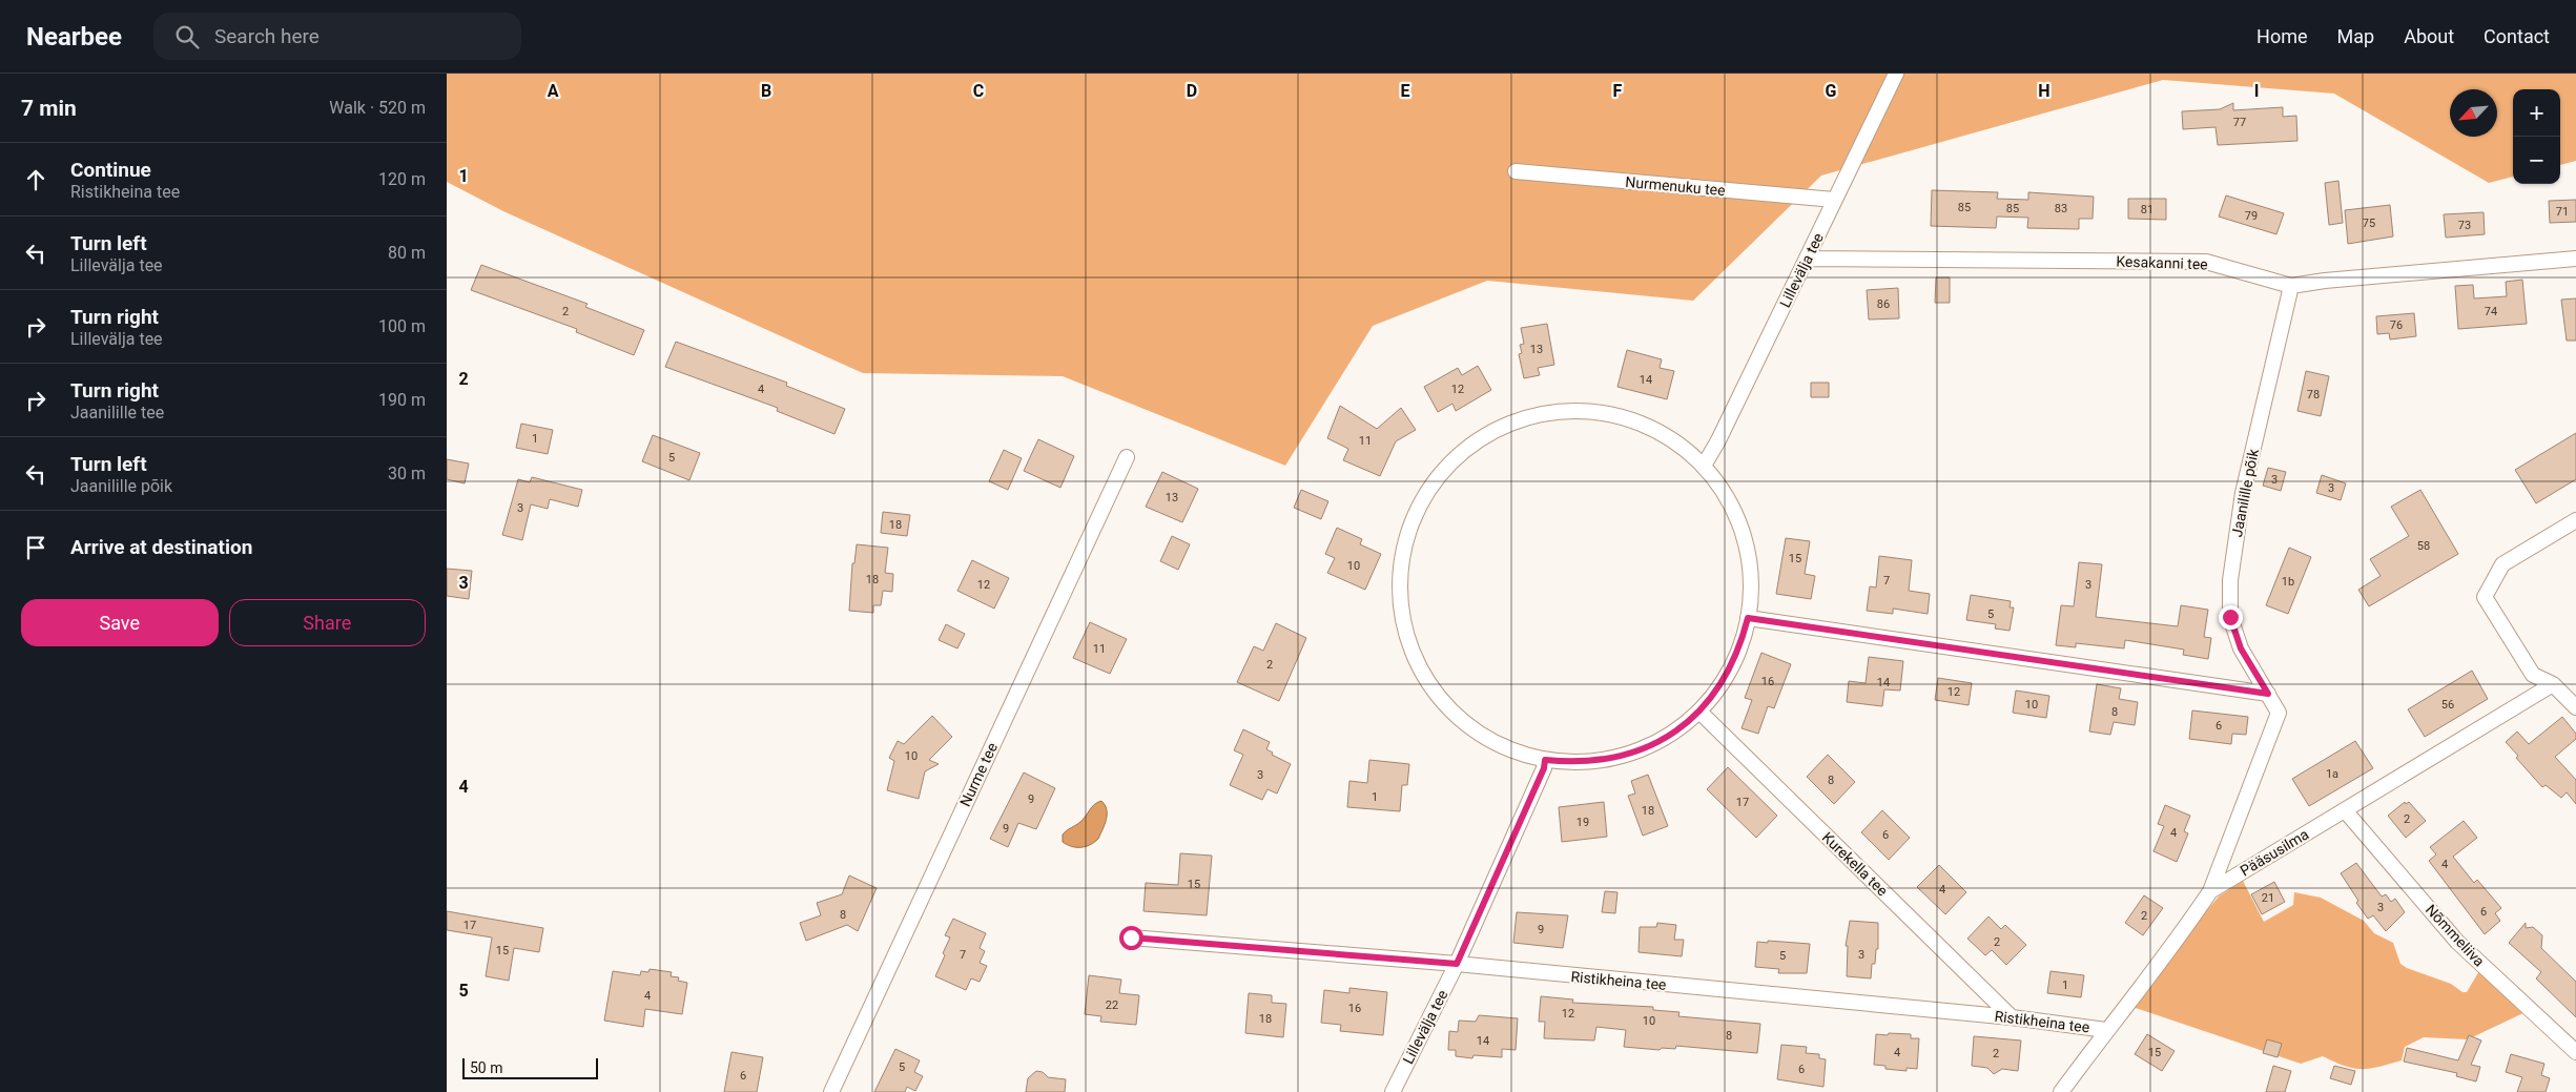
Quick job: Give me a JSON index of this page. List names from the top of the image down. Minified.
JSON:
{"streets":{"street":["Nurmenuku tee","Kesakanni tee","Lillevälja tee","Jaanilille põik","Nurme tee","Pääsusilma","Kurekella tee","Nõmmeliiva","Ristikheina tee"]},"crossings":[["Nurmenuku tee","Lillevälja tee"],["Kesakanni tee","Lillevälja tee"],["Kesakanni tee","Jaanilille põik"],["Lillevälja tee","Ristikheina tee"],["Jaanilille põik","Pääsusilma"],["Pääsusilma","Nõmmeliiva"],["Pääsusilma","Ristikheina tee"],["Kurekella tee","Ristikheina tee"]],"house_numbers":["77","85","85","83","81","71","79","75","73","86","2","74","76","13","14","4","12","78","1","11","5","3","3","13","3","18","58","15","10","18","7","1b","12","3","5","11","2","16","14","12","10","56","8","6","10","1a","3","8","1","9","17","18","2","19","9","4","6","4","15","4","21","3","6","8","2","17","9","2","15","7","3","5","1","4","22","16","12","18","10","8","14","4","15","2","5","6","6"],"scale_bar":"50 m","north":"bottom left","page":{"header":"Nearbee","search":"Search here","nav":["Home","Map","About","Contact"],"heading":["7 min","Walk · 520 m"],"map_buttons":["+","−"],"list":[["Continue","Ristikheina tee","120 m"],["Turn left","Lillevälja tee","80 m"],["Turn right","Lillevälja tee","100 m"],["Turn right","Jaanilille tee","190 m"],["Turn left","Jaanilille põik","30 m"],"Arrive at destination"],"buttons":["Save","Share"],"scale":"50 m"},"grid":{"columns":["A","B","C","D","E","F","G","H","I"],"rows":["1","2","3","4","5"]}}
